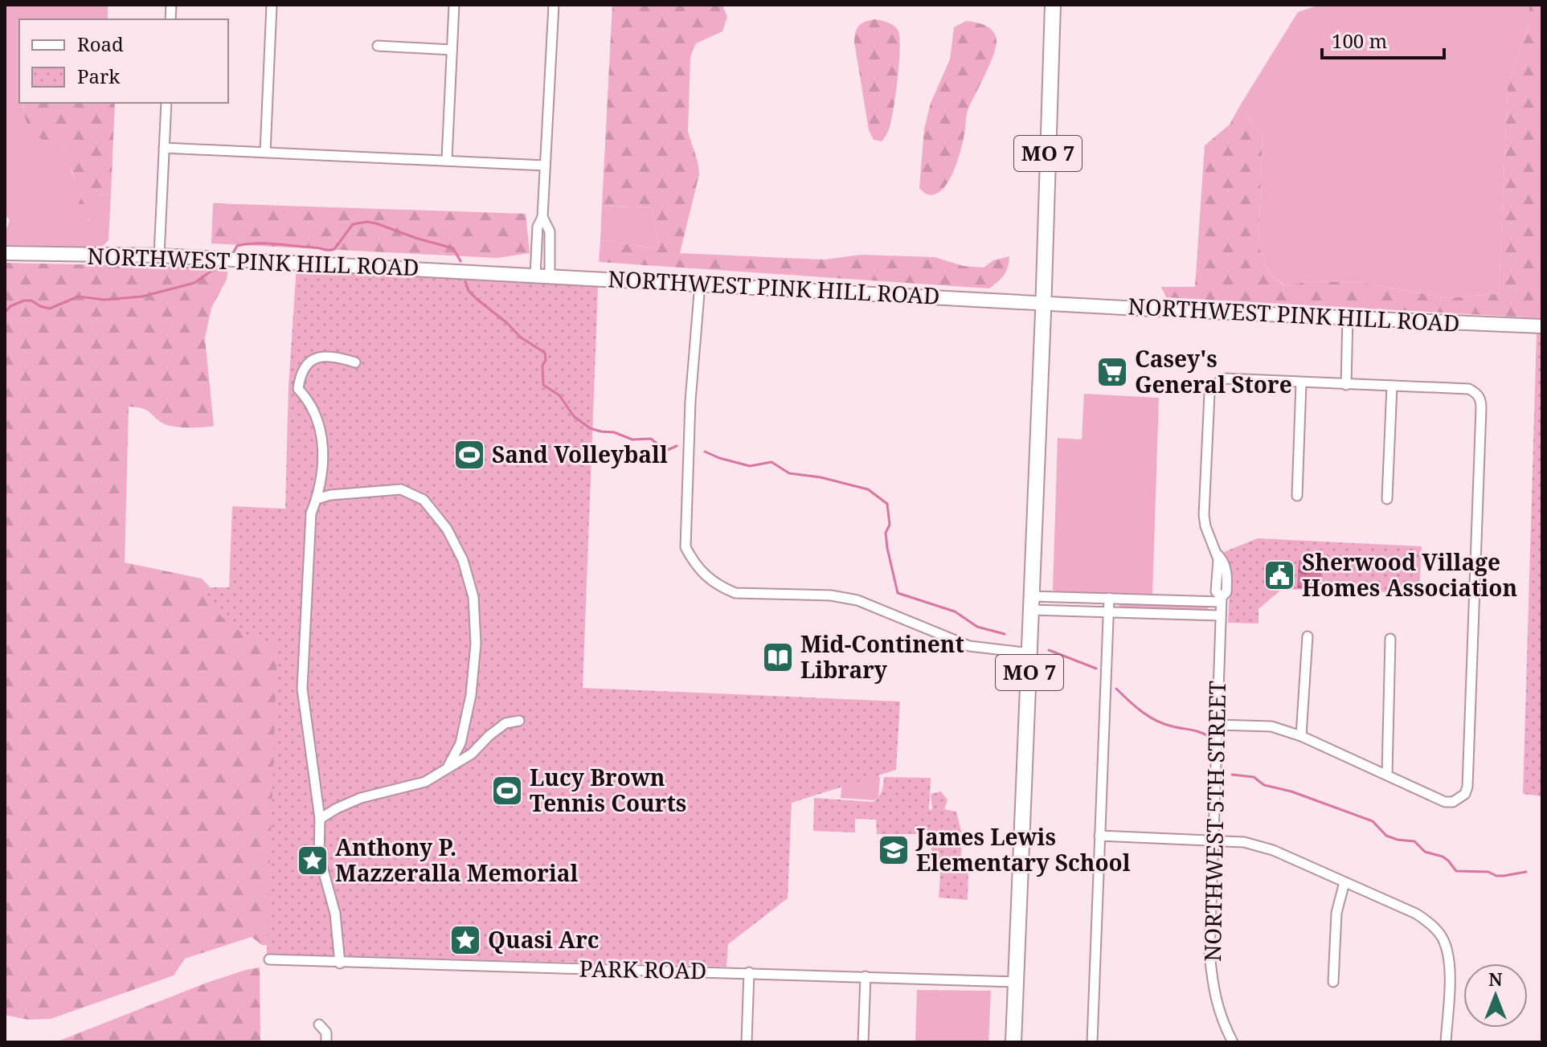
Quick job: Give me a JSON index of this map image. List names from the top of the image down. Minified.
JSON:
{"streets":{"main road":["MO 7","NORTHWEST PINK HILL ROAD"],"street":["NORTHWEST 5TH STREET","PARK ROAD"]},"crossings":[["MO 7","NORTHWEST PINK HILL ROAD"],["MO 7","PARK ROAD"]],"places":{"supermarket":["Casey's General Store"],"sports":["Sand Volleyball","Lucy Brown Tennis Courts"],"public building":["Sherwood Village Homes Association"],"library":["Mid-Continent Library"],"school or university":["James Lewis Elementary School"],"place":["Anthony P. Mazzeralla Memorial","Quasi Arc"]},"legend":["Road","Park"],"scale_bar":"100 m","north":"top"}
